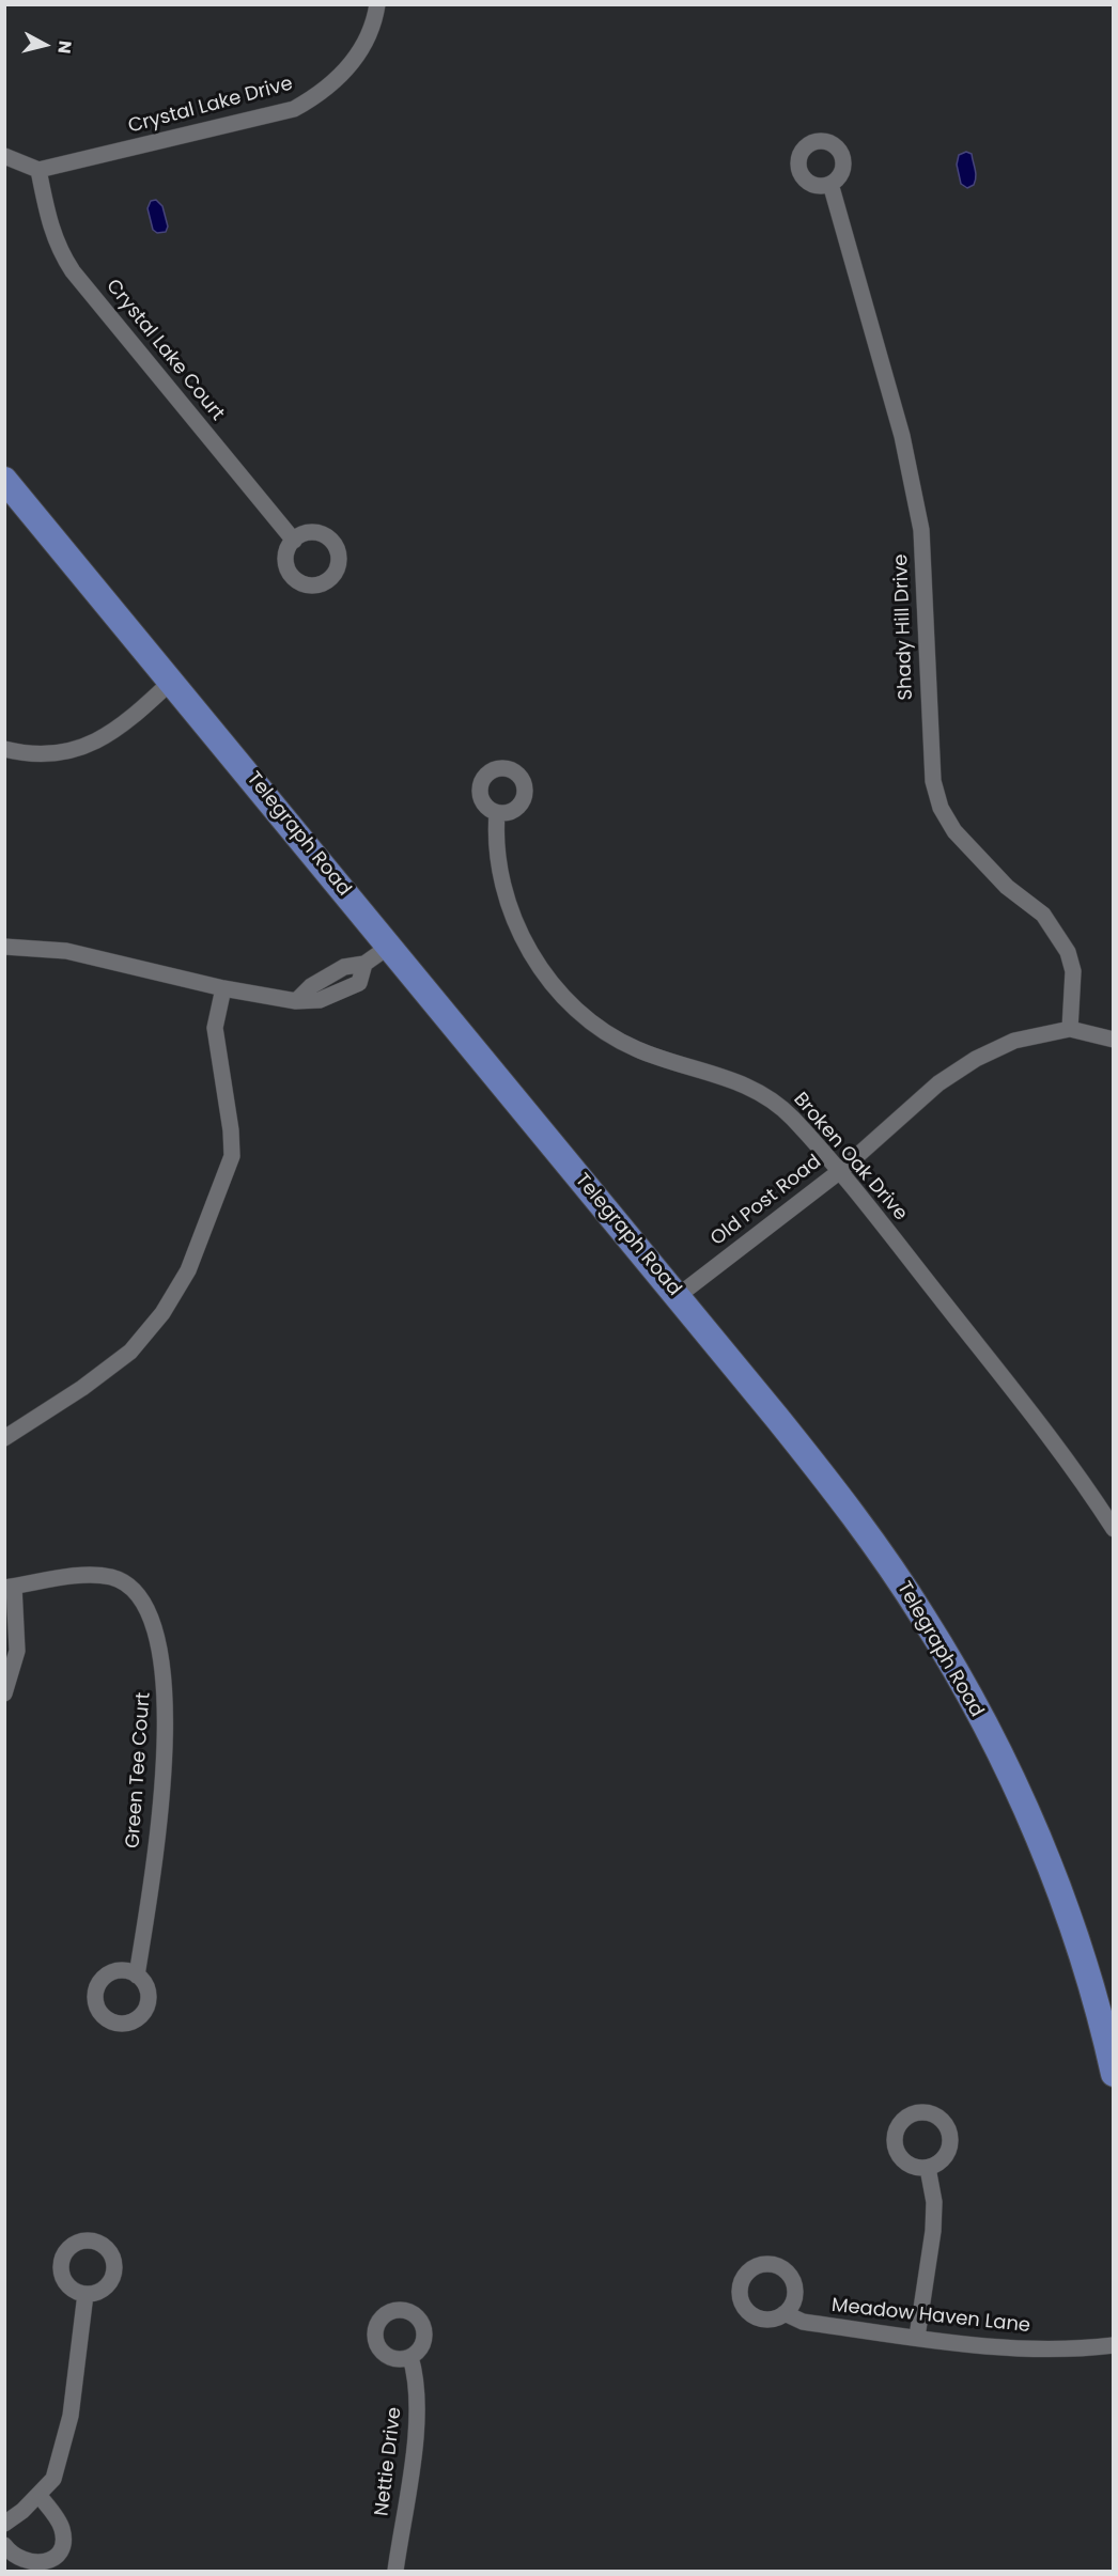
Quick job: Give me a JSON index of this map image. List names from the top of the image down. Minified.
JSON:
{"streets":{"main road":["Telegraph Road"],"street":["Crystal Lake Drive","Crystal Lake Court","Shady Hill Drive","Broken Oak Drive","Old Post Road","Green Tee Court","Meadow Haven Lane","Nettie Drive"]},"crossings":[["Crystal Lake Drive","Crystal Lake Court"],["Shady Hill Drive","Old Post Road"],["Telegraph Road","Old Post Road"],["Broken Oak Drive","Old Post Road"]],"north":"right"}
